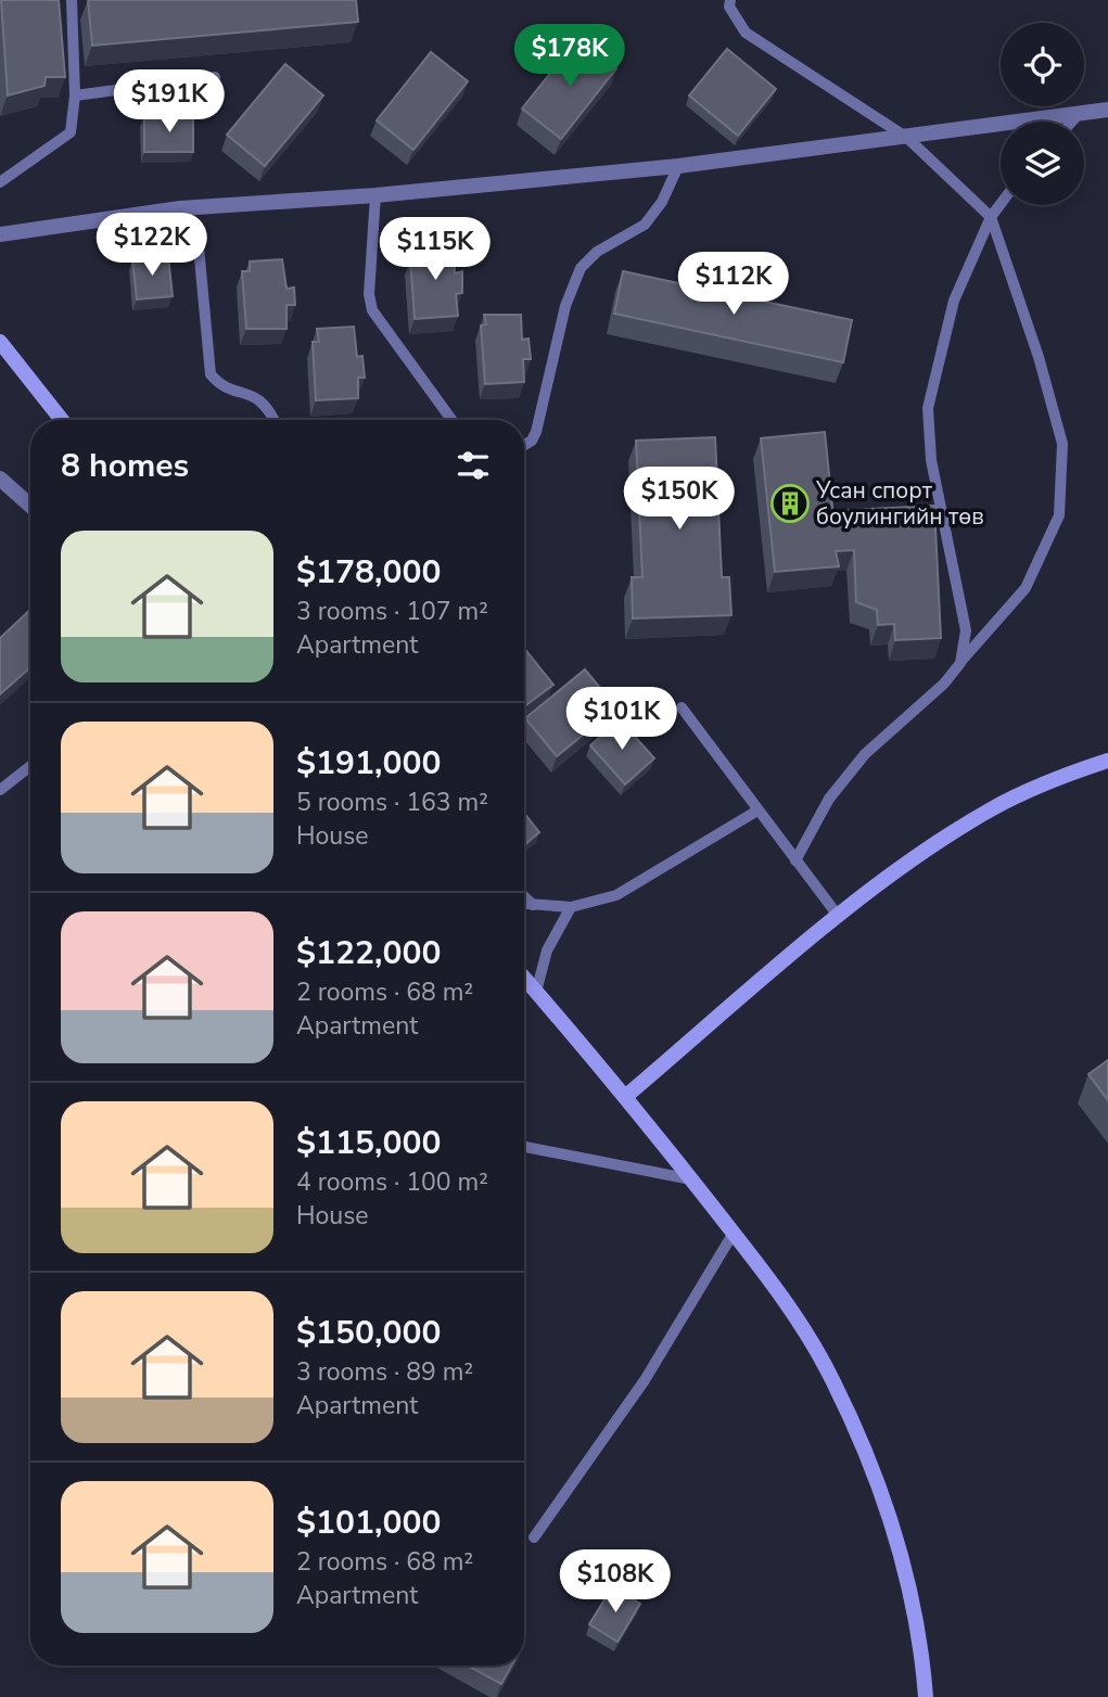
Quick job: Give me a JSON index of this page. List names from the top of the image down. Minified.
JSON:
{"places":{"building":["Усан спорт боулингийн төв"]},"page":{"price":["$178K","$191K","$122K","$115K","$112K","$150K","$101K","$108K"],"heading":"8 homes","list":[{"name":"$178,000","note":"3 rooms · 107 m² · Apartment"},{"name":"$191,000","note":"5 rooms · 163 m² · House"},{"name":"$122,000","note":"2 rooms · 68 m² · Apartment"},{"name":"$115,000","note":"4 rooms · 100 m² · House"},{"name":"$150,000","note":"3 rooms · 89 m² · Apartment"},{"name":"$101,000","note":"2 rooms · 68 m² · Apartment"}]}}
